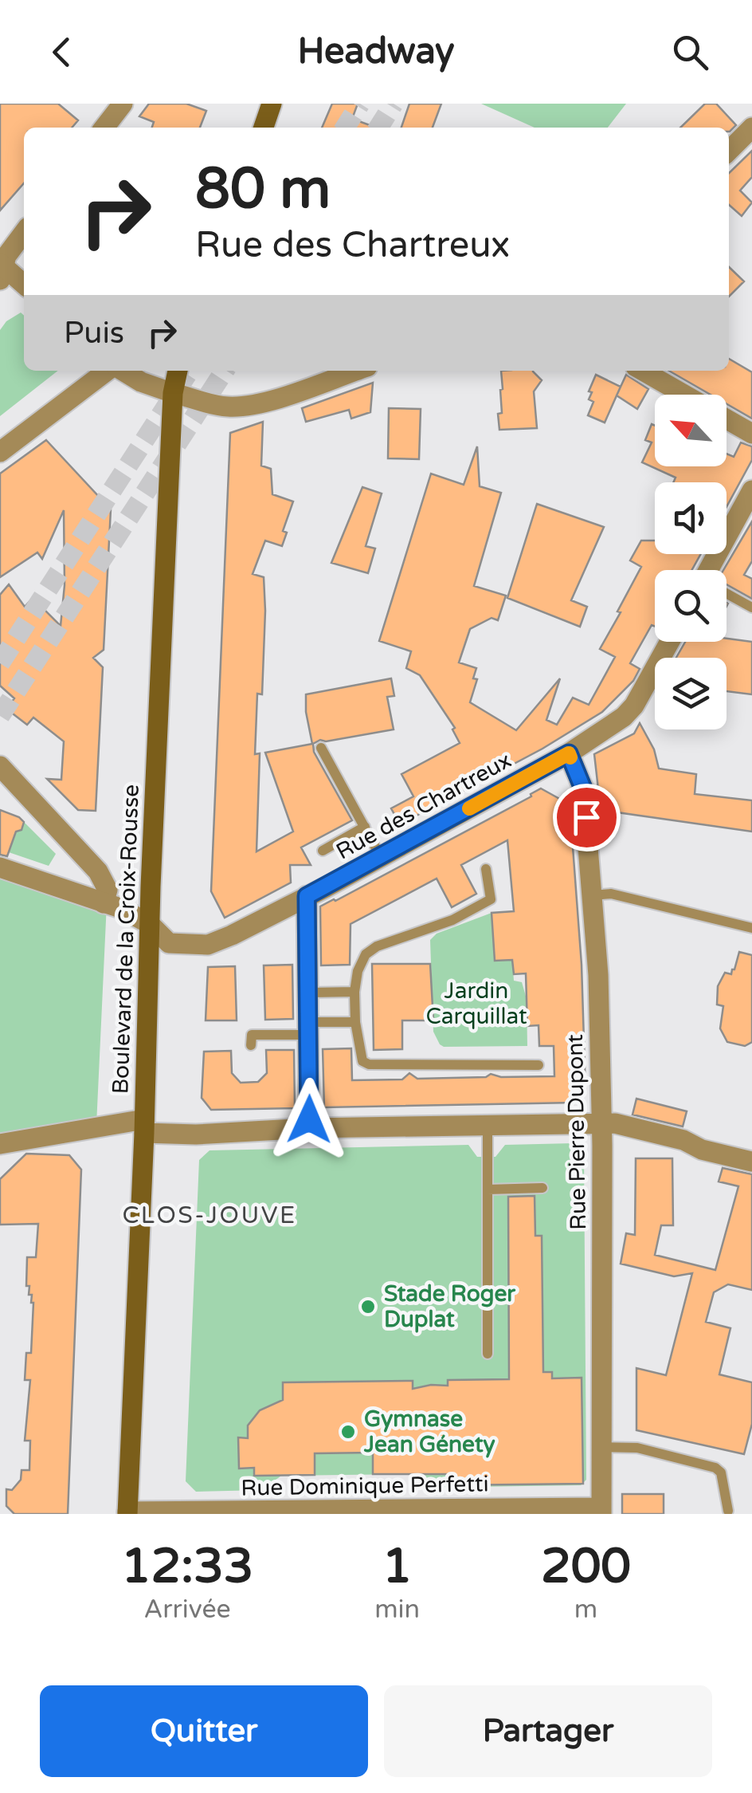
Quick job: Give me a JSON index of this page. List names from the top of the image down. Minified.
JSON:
{"streets":{"main road":["Boulevard de la Croix-Rousse"],"street":["Rue des Chartreux","Rue Pierre Dupont","Rue Dominique Perfetti"]},"crossings":[["Rue des Chartreux","Boulevard de la Croix-Rousse"],["Rue des Chartreux","Rue Pierre Dupont"],["Boulevard de la Croix-Rousse","Rue Dominique Perfetti"],["Rue Pierre Dupont","Rue Dominique Perfetti"]],"districts":["CLOS-JOUVE"],"parks":["Jardin Carquillat"],"places":["Stade Roger Duplat","Gymnase Jean Génety"],"north":"top left","page":{"header":"Headway","turn":["80 m","Rue des Chartreux"],"then":"Puis","eta":["12:33","Arrivée","1","min","200","m"],"buttons":["Quitter","Partager"]}}
